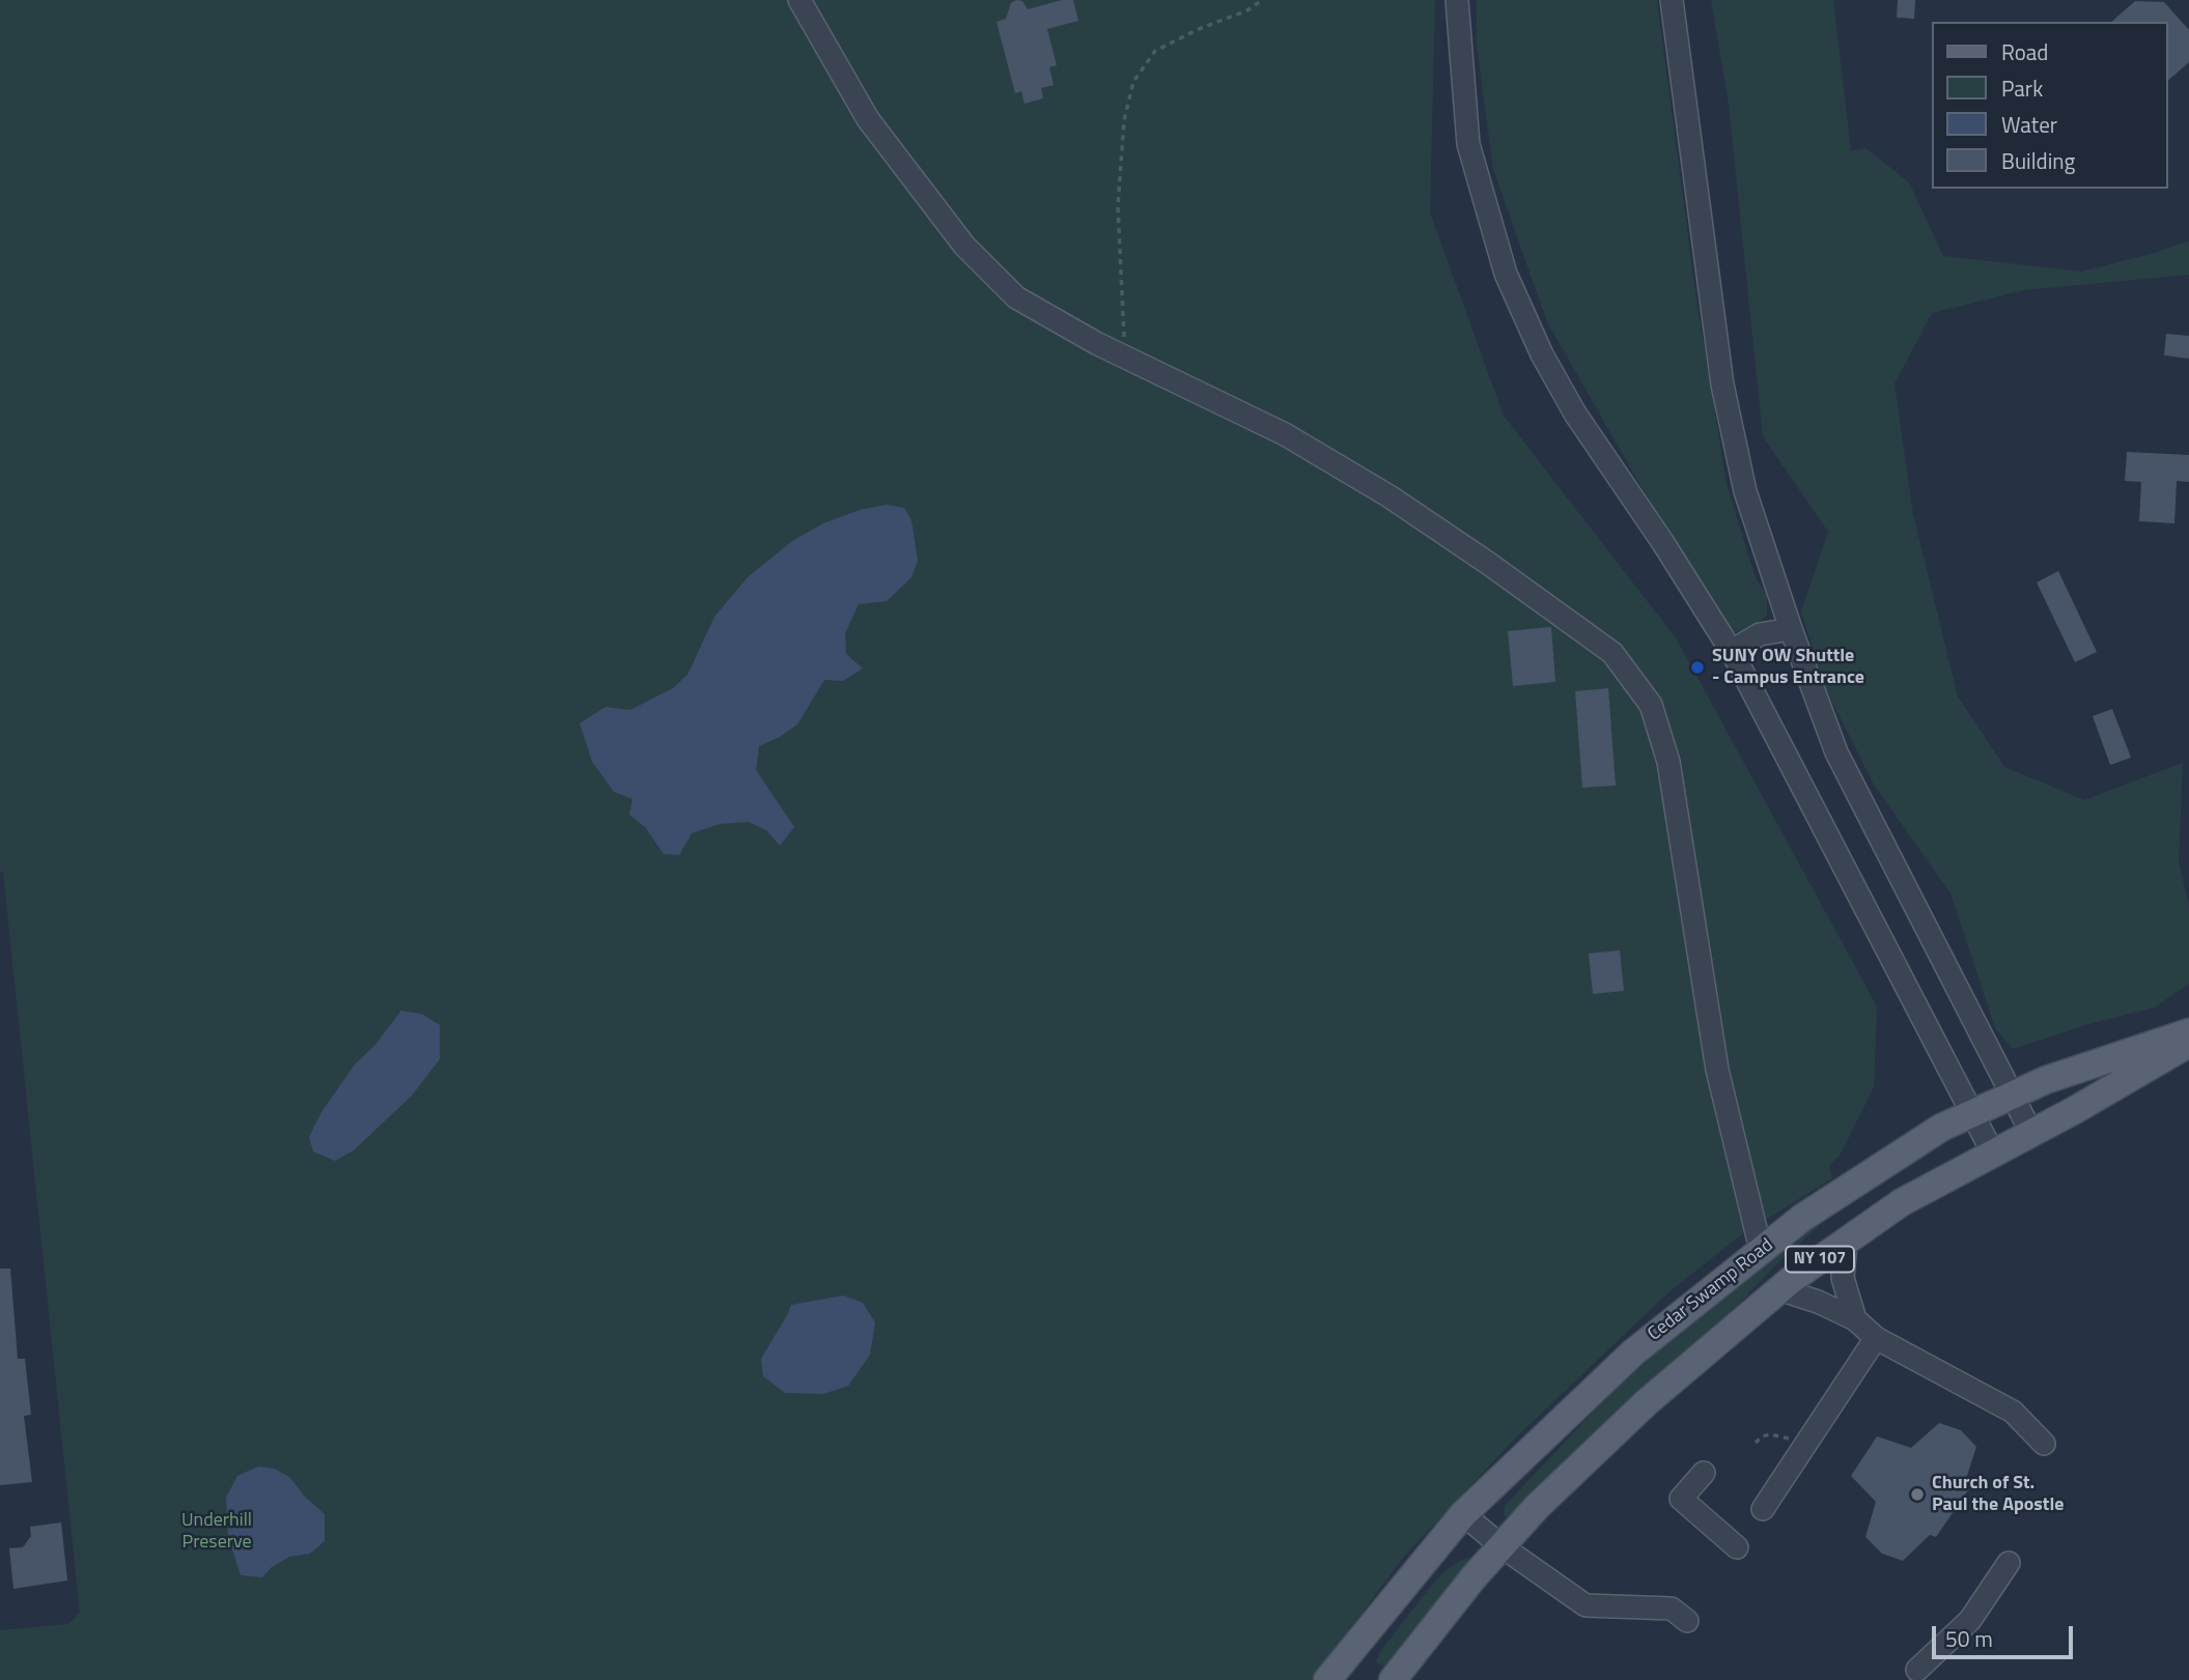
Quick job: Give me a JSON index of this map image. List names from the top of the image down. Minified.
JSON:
{"streets":{"main road":["NY 107","Cedar Swamp Road"]},"parks":["Underhill Preserve"],"places":["SUNY OW Shuttle - Campus Entrance","Church of St. Paul the Apostle"],"legend":["Road","Park","Water","Building"],"scale_bar":"50 m"}
